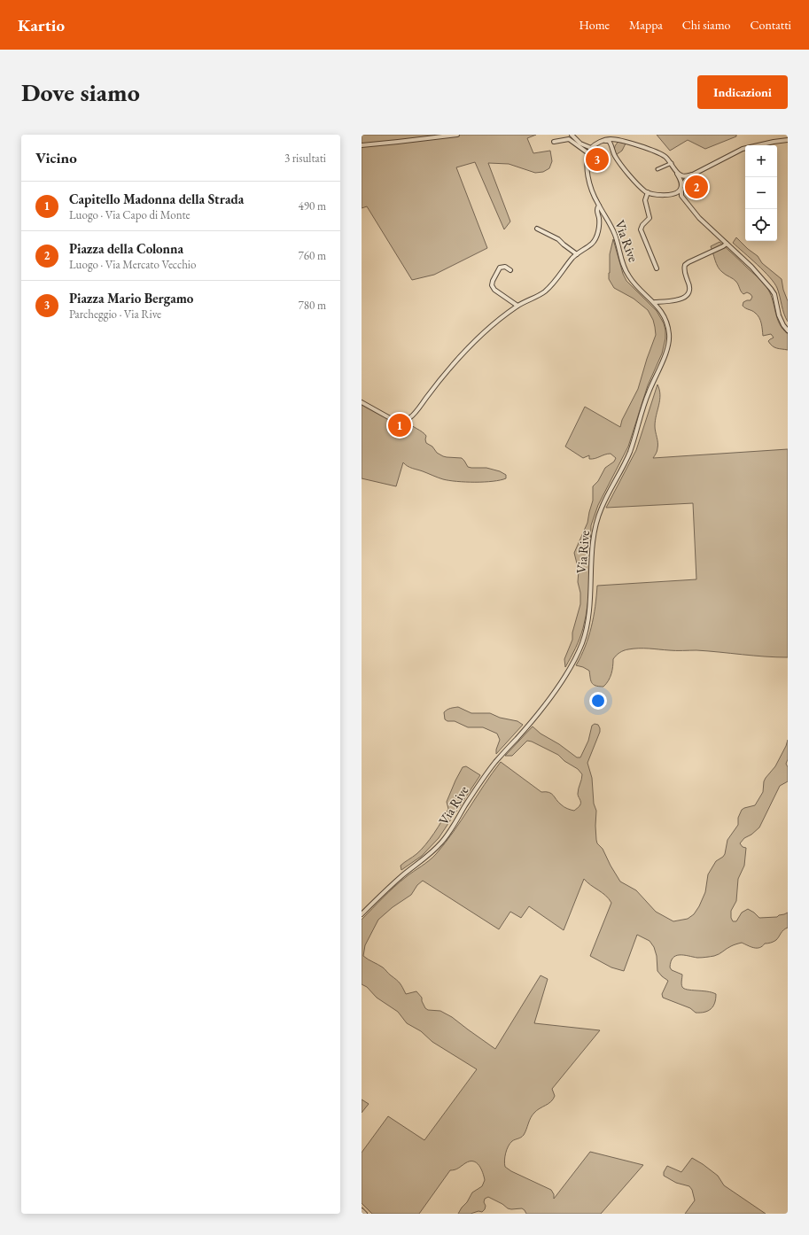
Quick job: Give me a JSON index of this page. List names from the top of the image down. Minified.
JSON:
{"streets":{"street":["Via Rive"]},"page":{"header":"Kartio","nav":["Home","Mappa","Chi siamo","Contatti"],"buttons":"Indicazioni","title":"Dove siamo","heading":["Vicino","3 risultati"],"map_buttons":["+","−"],"pins":["3","2","1"],"list":[{"mark":"1","name":"Capitello Madonna della Strada","note":"Luogo · Via Capo di Monte","value":"490 m"},{"mark":"2","name":"Piazza della Colonna","note":"Luogo · Via Mercato Vecchio","value":"760 m"},{"mark":"3","name":"Piazza Mario Bergamo","note":"Parcheggio · Via Rive","value":"780 m"}]}}
